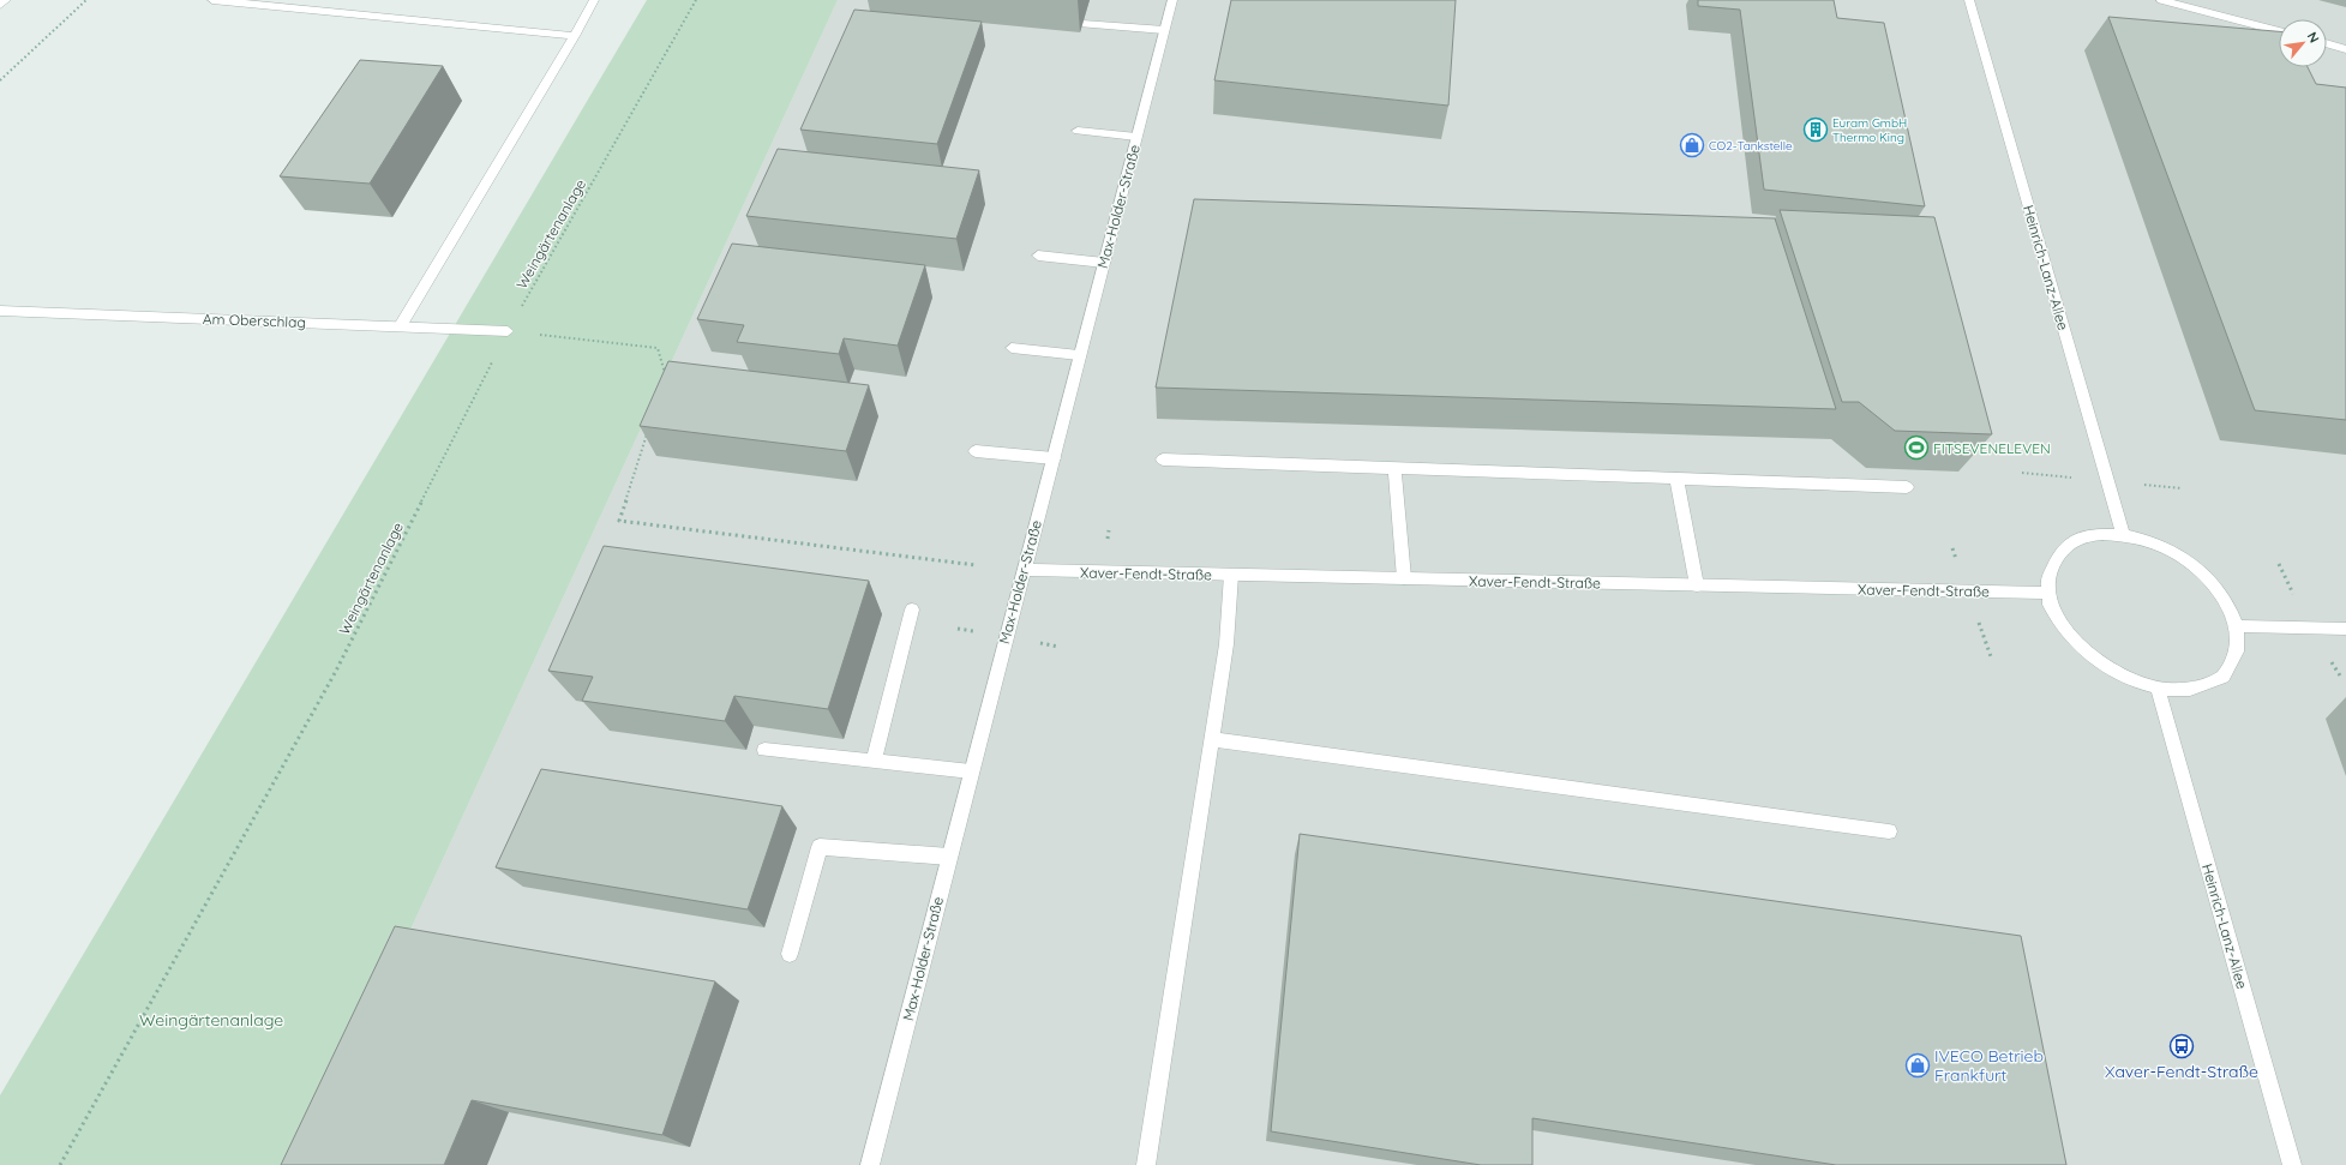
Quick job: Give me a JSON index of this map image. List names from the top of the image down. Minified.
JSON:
{"streets":{"street":["Max-Holder-Straße","Heinrich-Lanz-Allee","Am Oberschlag","Xaver-Fendt-Straße"],"path":["Weingärtenanlage"]},"crossings":[["Max-Holder-Straße","Xaver-Fendt-Straße"],["Weingärtenanlage","Am Oberschlag"]],"parks":["Weingärtenanlage"],"places":{"building":["Euram GmbH Thermo King"],"shop":["CO2-Tankstelle","IVECO Betrieb Frankfurt"],"sports":["FITSEVENELEVEN"],"bus stop":["Xaver-Fendt-Straße"]},"north":"top right"}
